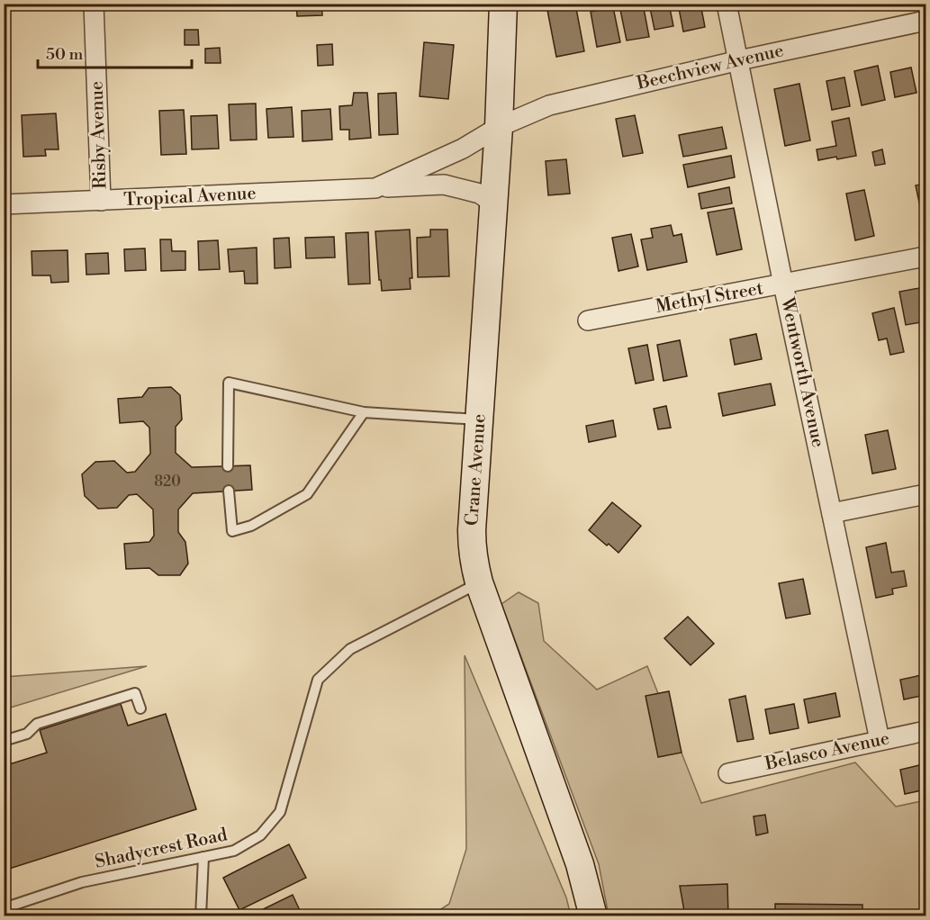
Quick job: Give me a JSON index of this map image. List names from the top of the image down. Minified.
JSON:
{"streets":{"street":["Beechview Avenue","Risby Avenue","Tropical Avenue","Methyl Street","Wentworth Avenue","Crane Avenue","Belasco Avenue"],"lane":["Shadycrest Road"]},"crossings":[["Beechview Avenue","Tropical Avenue"],["Beechview Avenue","Wentworth Avenue"],["Beechview Avenue","Crane Avenue"],["Risby Avenue","Tropical Avenue"],["Tropical Avenue","Crane Avenue"],["Methyl Street","Wentworth Avenue"],["Wentworth Avenue","Belasco Avenue"],["Crane Avenue","Shadycrest Road"]],"house_numbers":["820"],"scale_bar":"50 m"}
